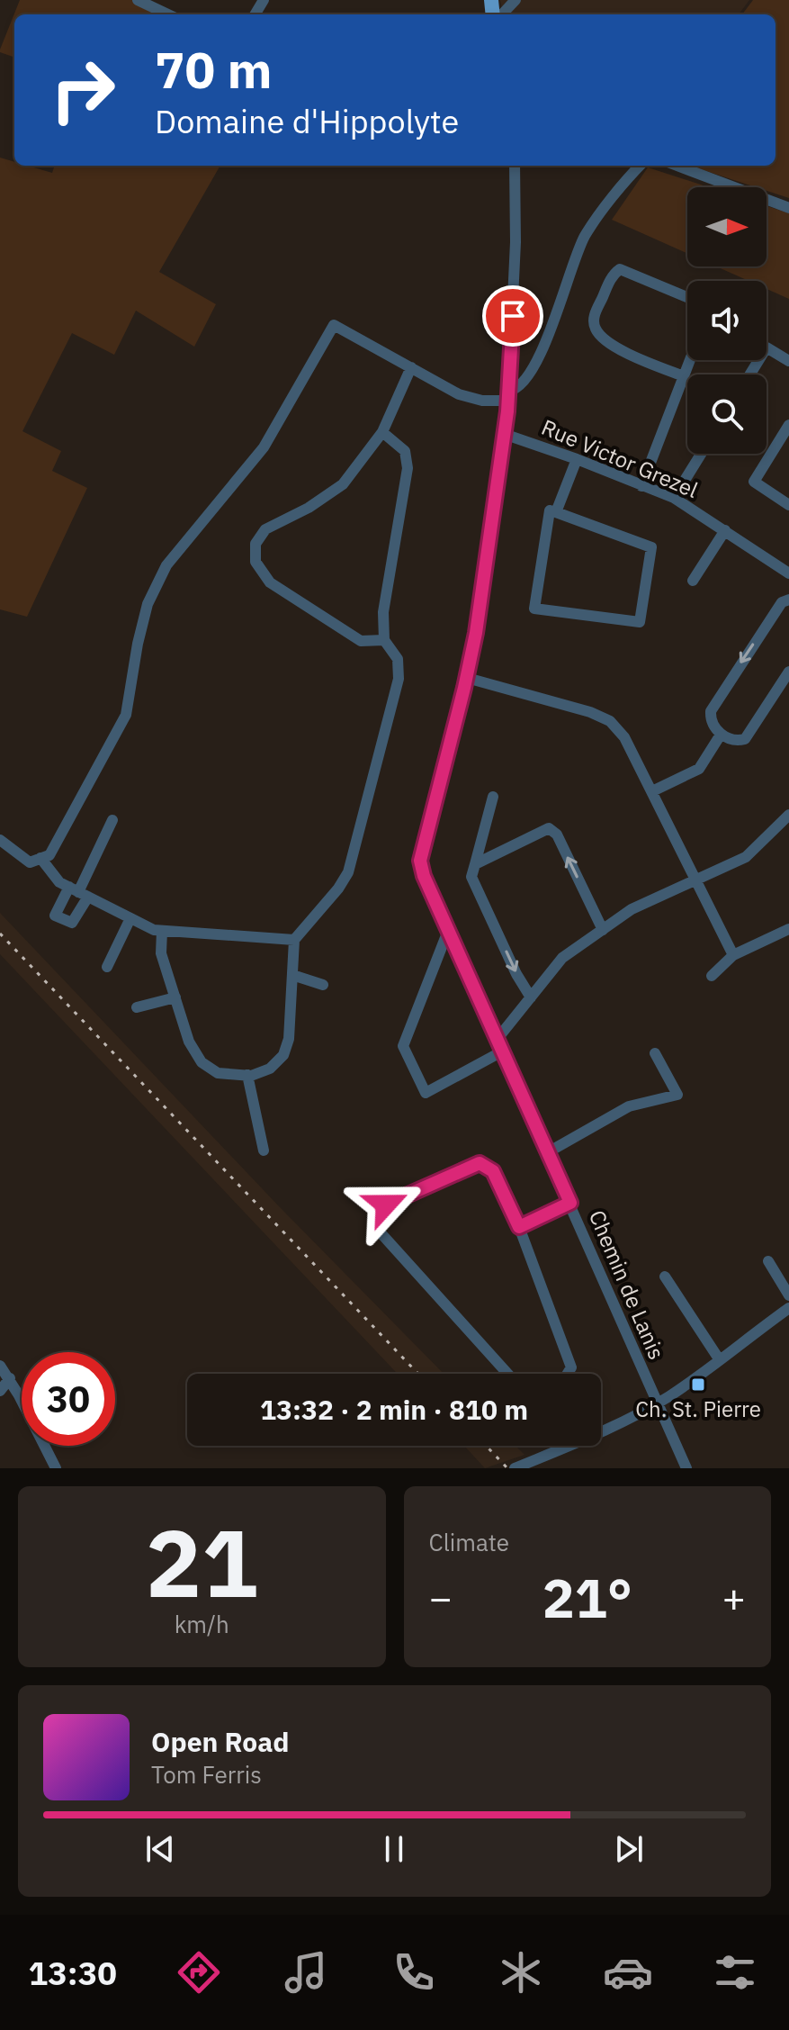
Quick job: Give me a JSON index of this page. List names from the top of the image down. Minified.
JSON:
{"streets":{"street":["Rue Victor Grezel","Chemin de Lanis"]},"crossings":[["Rue Victor Grezel","Chemin de Lanis"]],"places":{"transit":["Ch. St. Pierre"]},"north":"right","page":{"turn":["70 m","Domaine d'Hippolyte"],"limit":"30","trip":"13:32 · 2 min · 810 m","tile":[["21","km/h"],"Climate"],"heat":["−","21°","+"],"song":["Open Road","Tom Ferris"],"tabs":"13:30"}}
